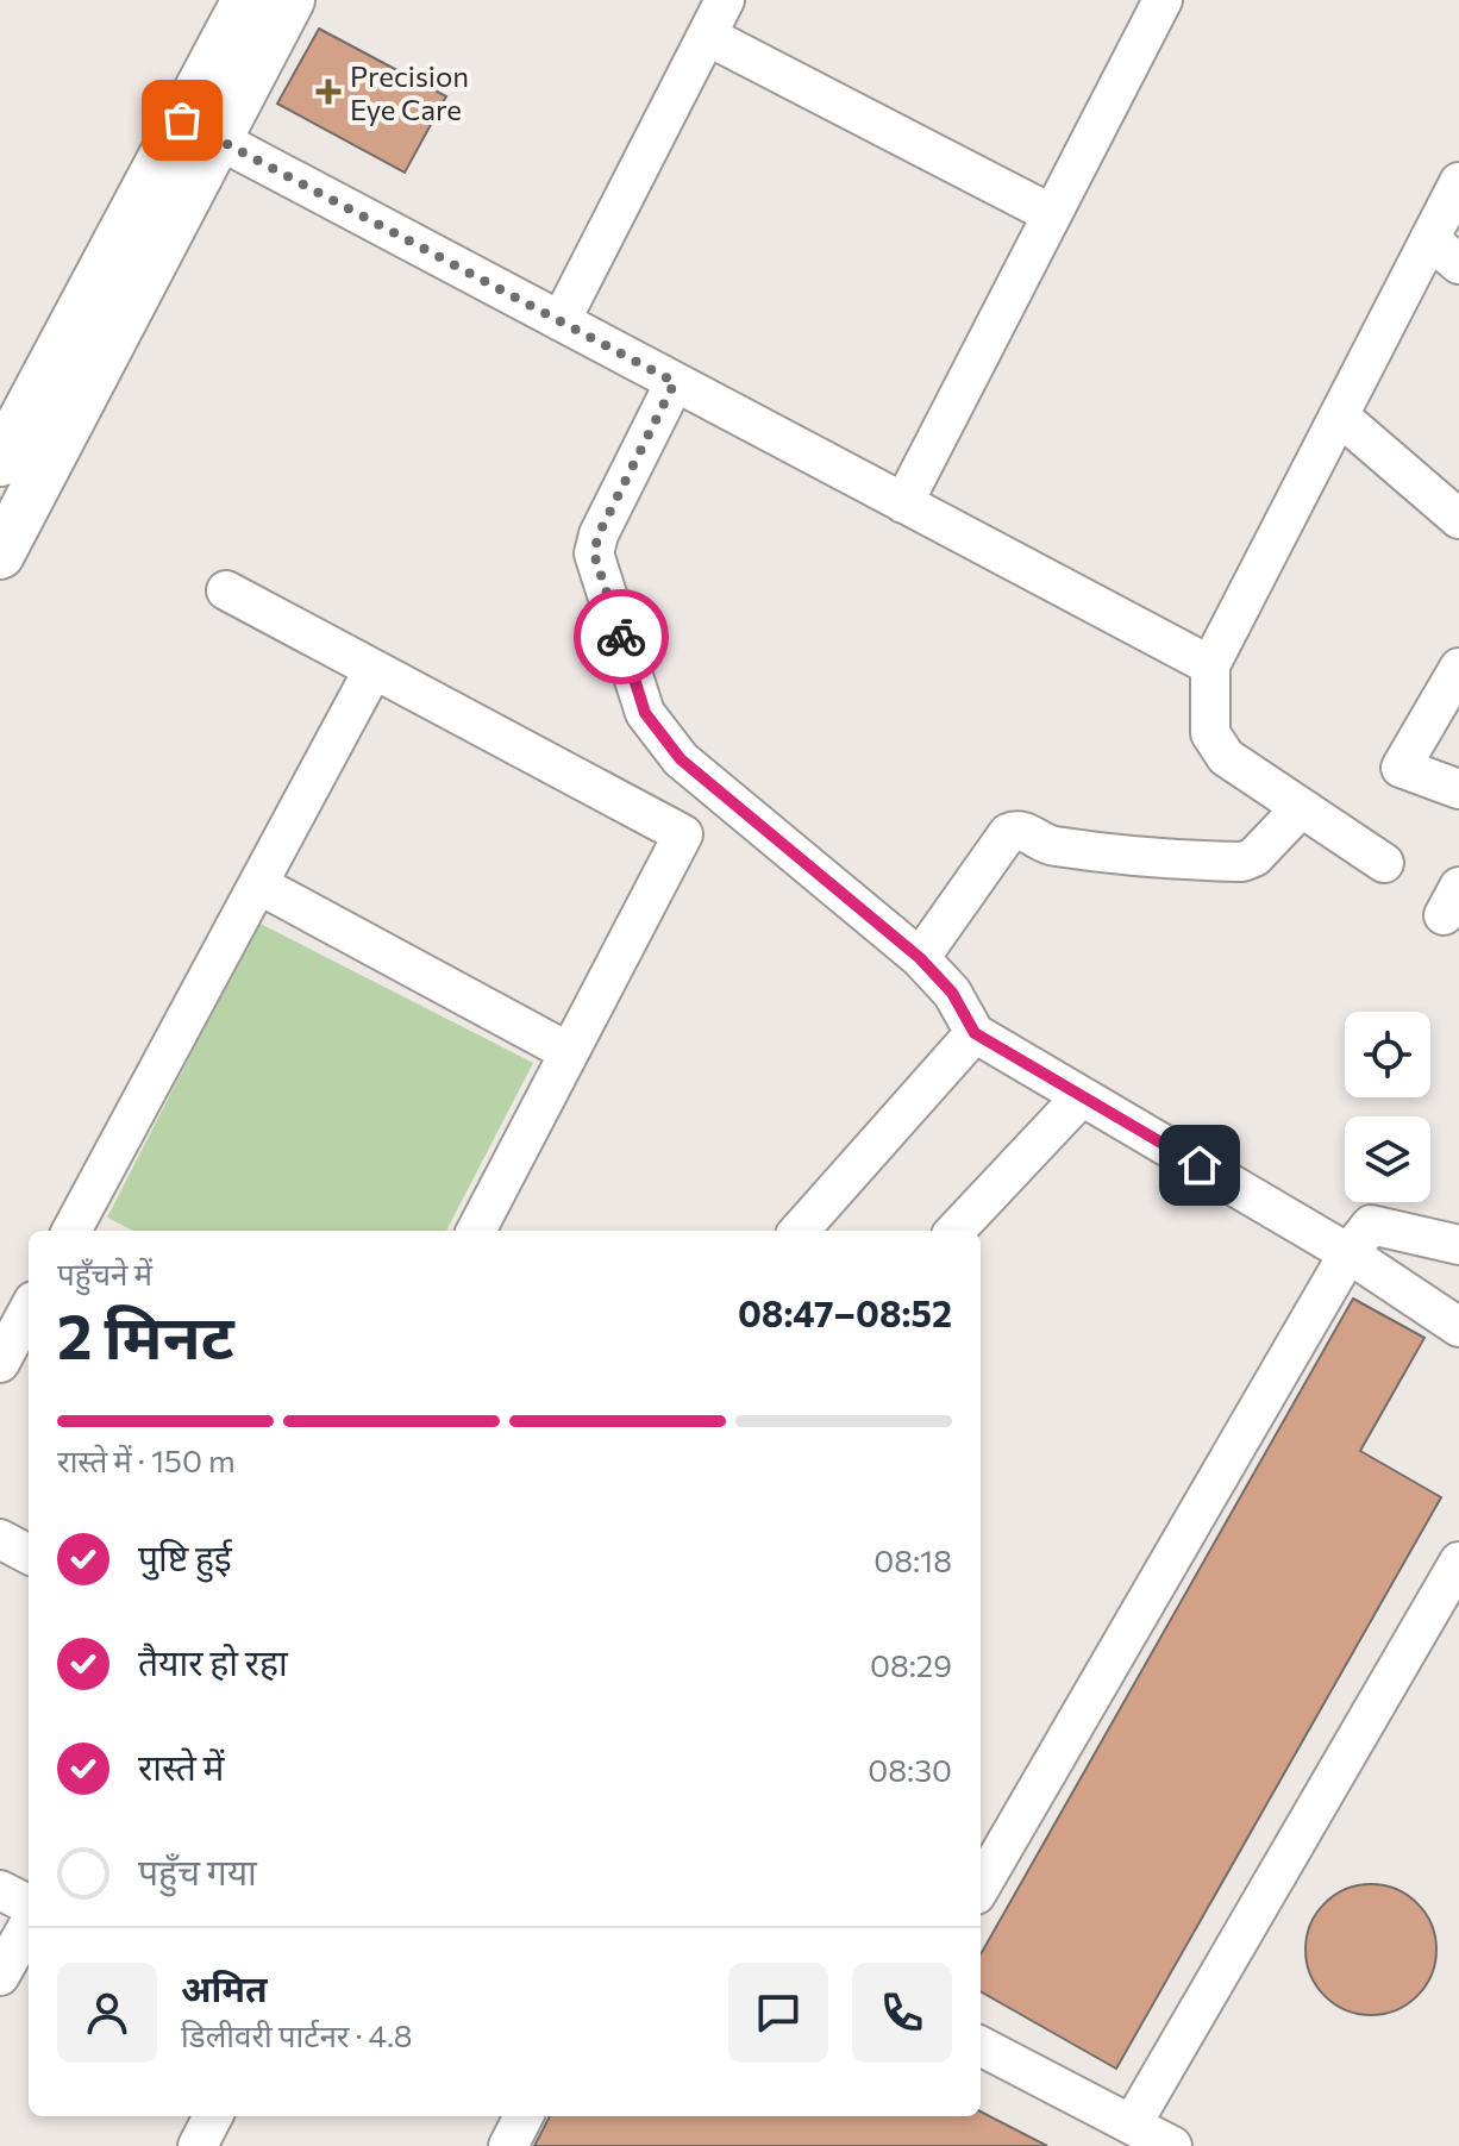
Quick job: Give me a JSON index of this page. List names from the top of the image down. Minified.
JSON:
{"places":{"health":["Precision Eye Care"]},"page":{"heading":["2 मिनट","पहुँचने में","08:47–08:52"],"panel":["अमित","डिलीवरी पार्टनर · 4.8"],"bar":"रास्ते में · 150 m","list":[["पुष्टि हुई","08:18"],["तैयार हो रहा","08:29"],["रास्ते में","08:30"],"पहुँच गया"]}}
